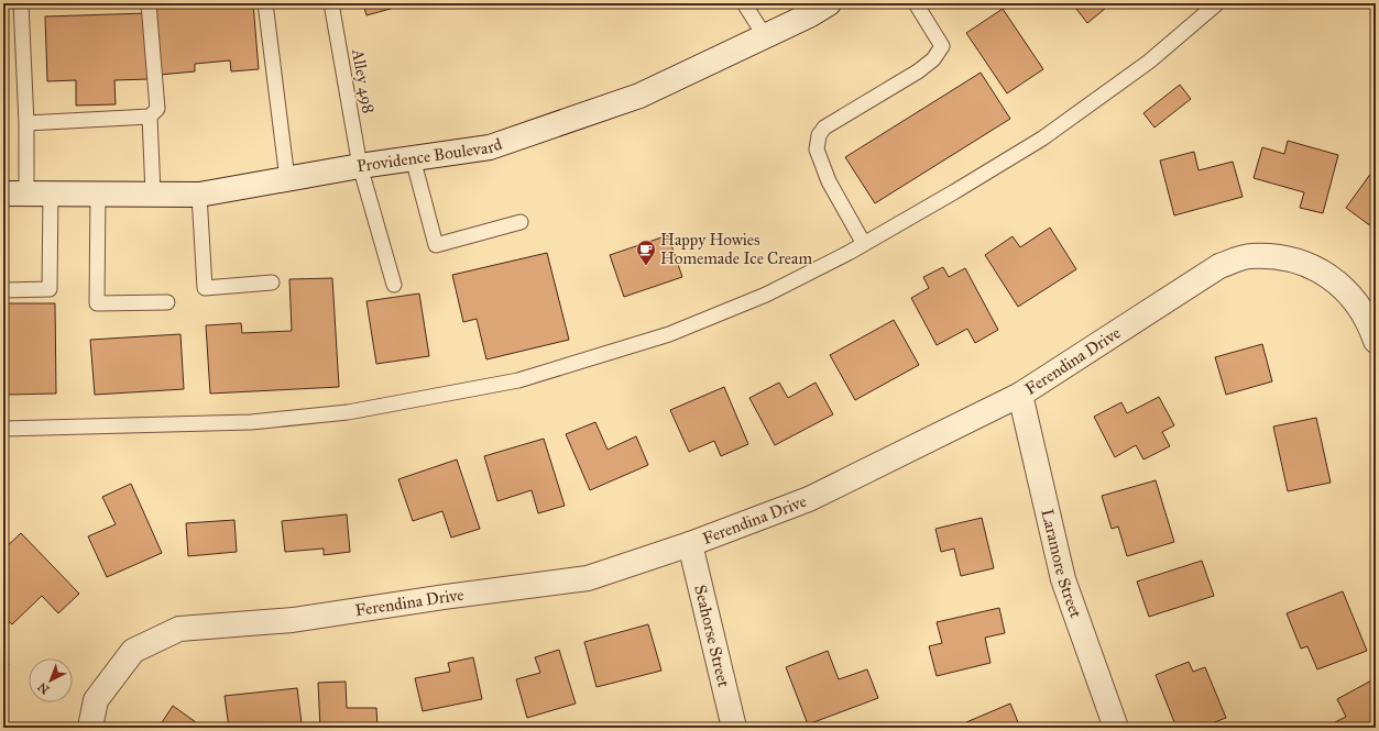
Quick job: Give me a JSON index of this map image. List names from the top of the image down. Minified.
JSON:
{"streets":{"street":["Providence Boulevard","Ferendina Drive","Laramore Street","Seahorse Street"],"lane":["Alley 498"]},"crossings":[["Alley 498","Providence Boulevard"],["Ferendina Drive","Laramore Street"],["Ferendina Drive","Seahorse Street"]],"places":{"cafe":["Happy Howies Homemade Ice Cream"]},"north":"bottom left"}
